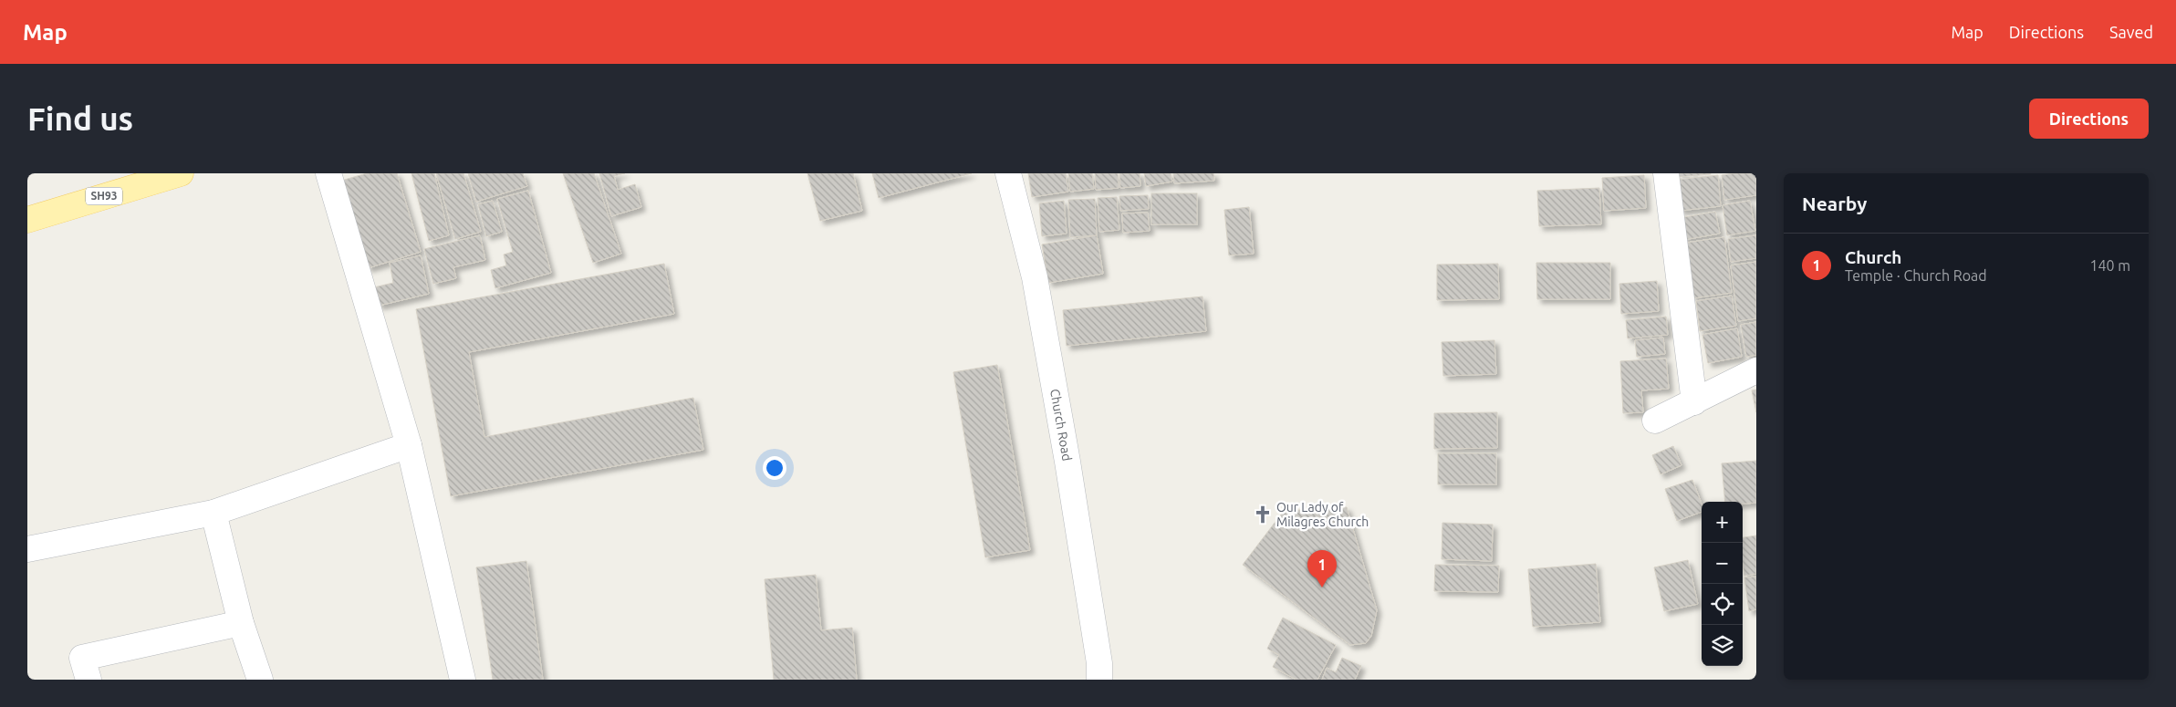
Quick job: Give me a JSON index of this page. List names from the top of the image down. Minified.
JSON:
{"streets":{"main road":["SH93"],"street":["Church Road"]},"places":{"church":["Our Lady of Milagres Church"]},"page":{"header":"Map","nav":["Map","Directions","Saved"],"buttons":"Directions","title":"Find us","heading":"Nearby","list":[{"mark":"1","name":"Church","note":"Temple · Church Road","value":"140 m"}],"map_buttons":["+","−"],"pins":"1"}}
